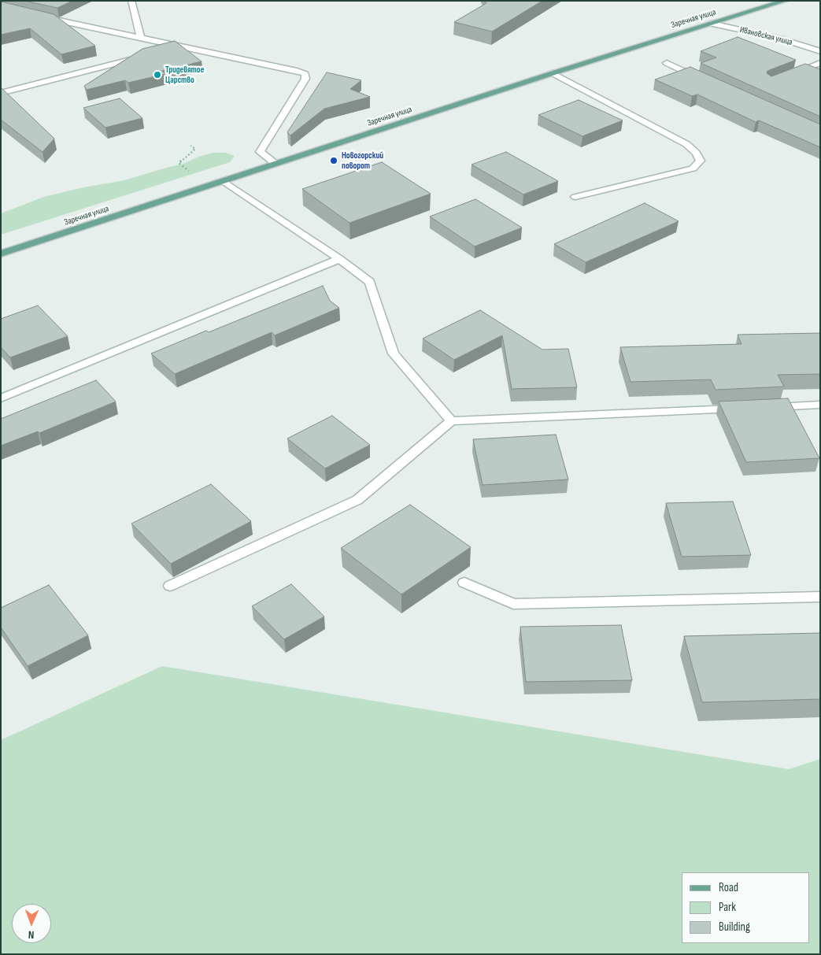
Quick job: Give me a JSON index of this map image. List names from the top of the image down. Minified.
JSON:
{"streets":{"main road":["Заречная улица"],"street":["Ивановская улица"]},"crossings":[["Заречная улица","Ивановская улица"]],"places":["Тридевятое Царство","Новогорский поворот"],"legend":["Road","Park","Building"],"north":"bottom"}
